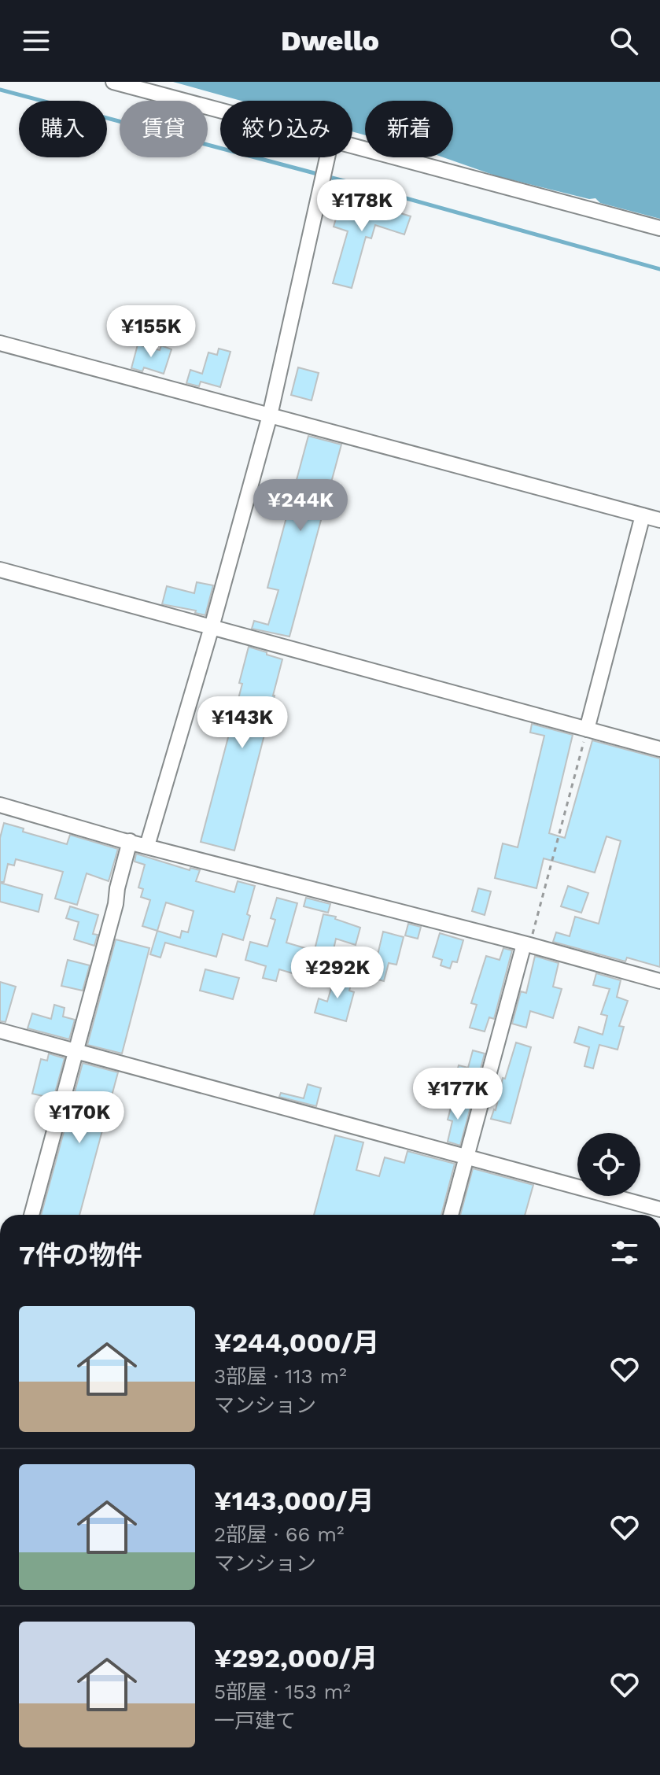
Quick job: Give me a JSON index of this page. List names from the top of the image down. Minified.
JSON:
{"page":{"header":"Dwello","chip":["購入","賃貸","絞り込み","新着"],"price":["¥178K","¥155K","¥244K","¥143K","¥292K","¥177K","¥170K"],"heading":"7件の物件","list":[{"name":"¥244,000/月","note":"3部屋 · 113 m² · マンション"},{"name":"¥143,000/月","note":"2部屋 · 66 m² · マンション"},{"name":"¥292,000/月","note":"5部屋 · 153 m² · 一戸建て"}]}}
